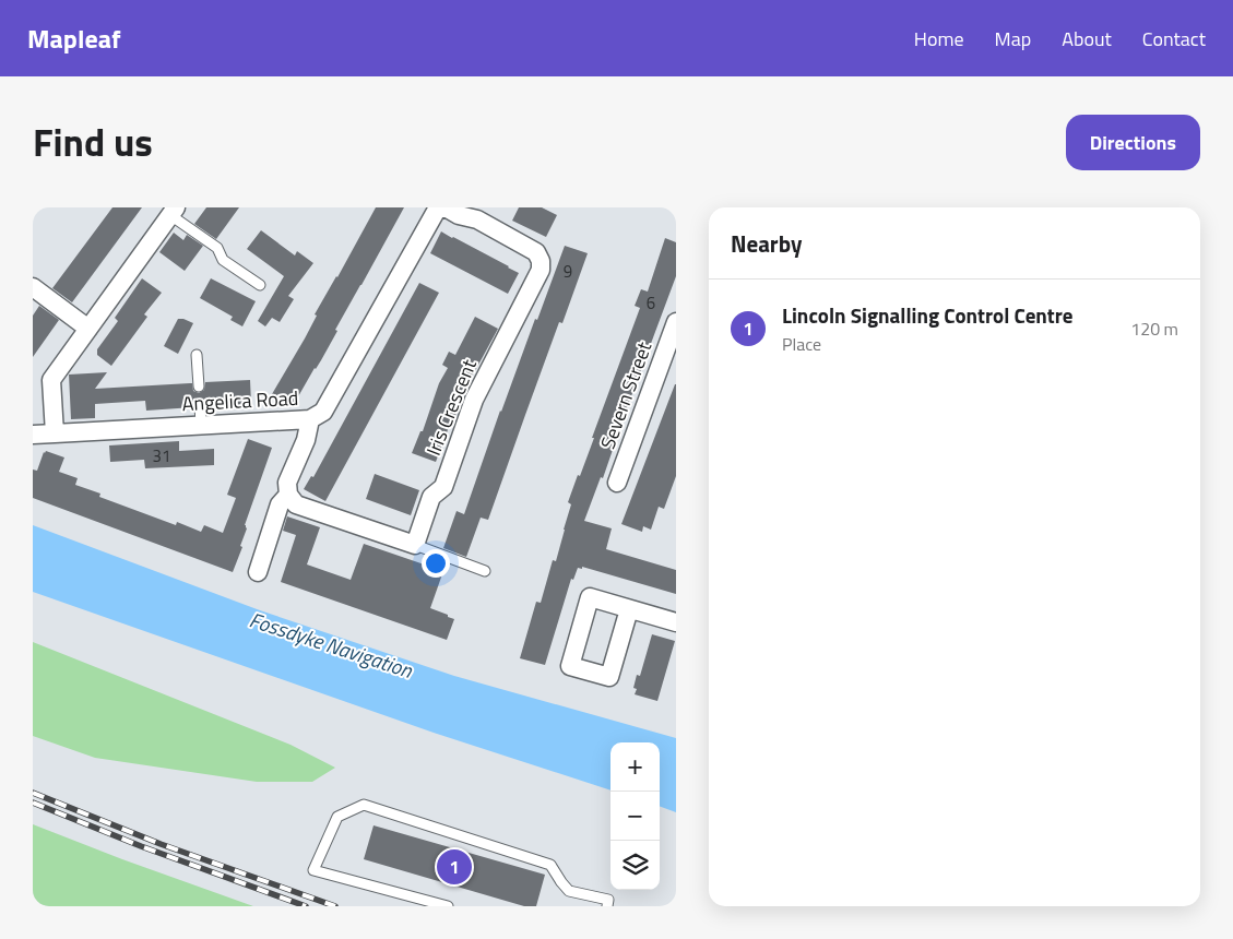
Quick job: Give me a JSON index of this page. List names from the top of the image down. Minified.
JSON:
{"streets":{"street":["Severn Street","Angelica Road","Iris Crescent"]},"water":["Fossdyke Navigation"],"house_numbers":["9","6","31"],"page":{"header":"Mapleaf","nav":["Home","Map","About","Contact"],"title":"Find us","buttons":"Directions","heading":"Nearby","list":[{"mark":"1","name":"Lincoln Signalling Control Centre","note":"Place","value":"120 m"}],"map_buttons":["+","−"],"pins":"1"}}
